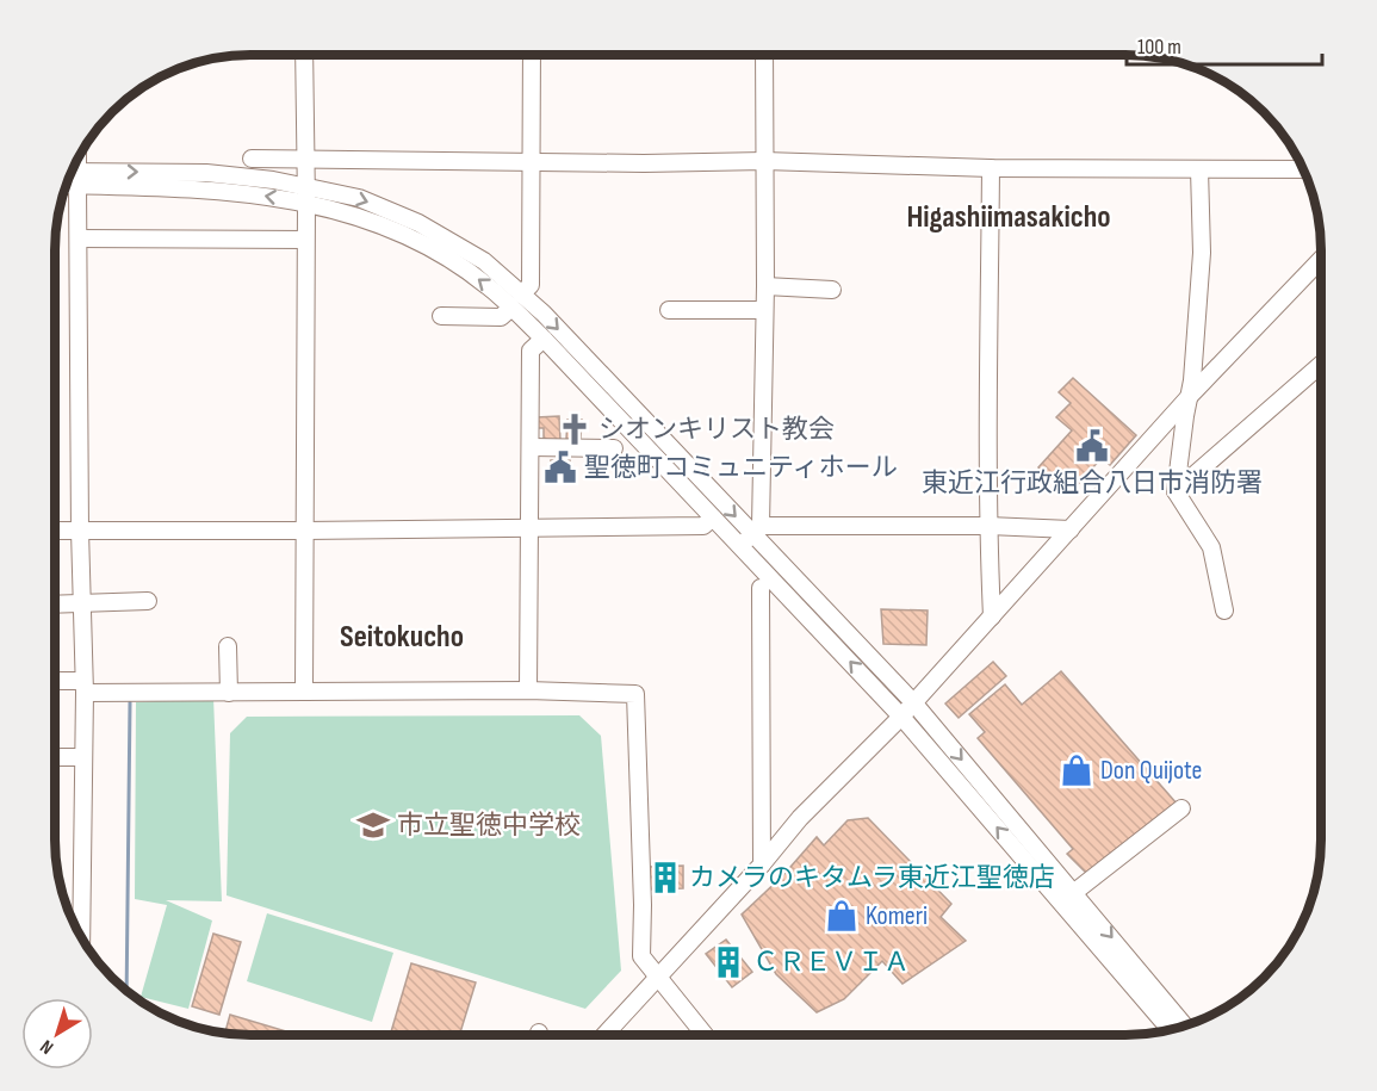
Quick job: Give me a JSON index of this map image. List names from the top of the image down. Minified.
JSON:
{"districts":["Higashiimasakicho","Seitokucho"],"places":{"church":["シオンキリスト教会"],"public building":["東近江行政組合八日市消防署","聖徳町コミュニティホール"],"shop":["Don Quijote","Komeri"],"school or university":["市立聖徳中学校"],"building":["カメラのキタムラ東近江聖徳店","ＣＲＥＶＩＡ"]},"scale_bar":"100 m","north":"bottom left"}
